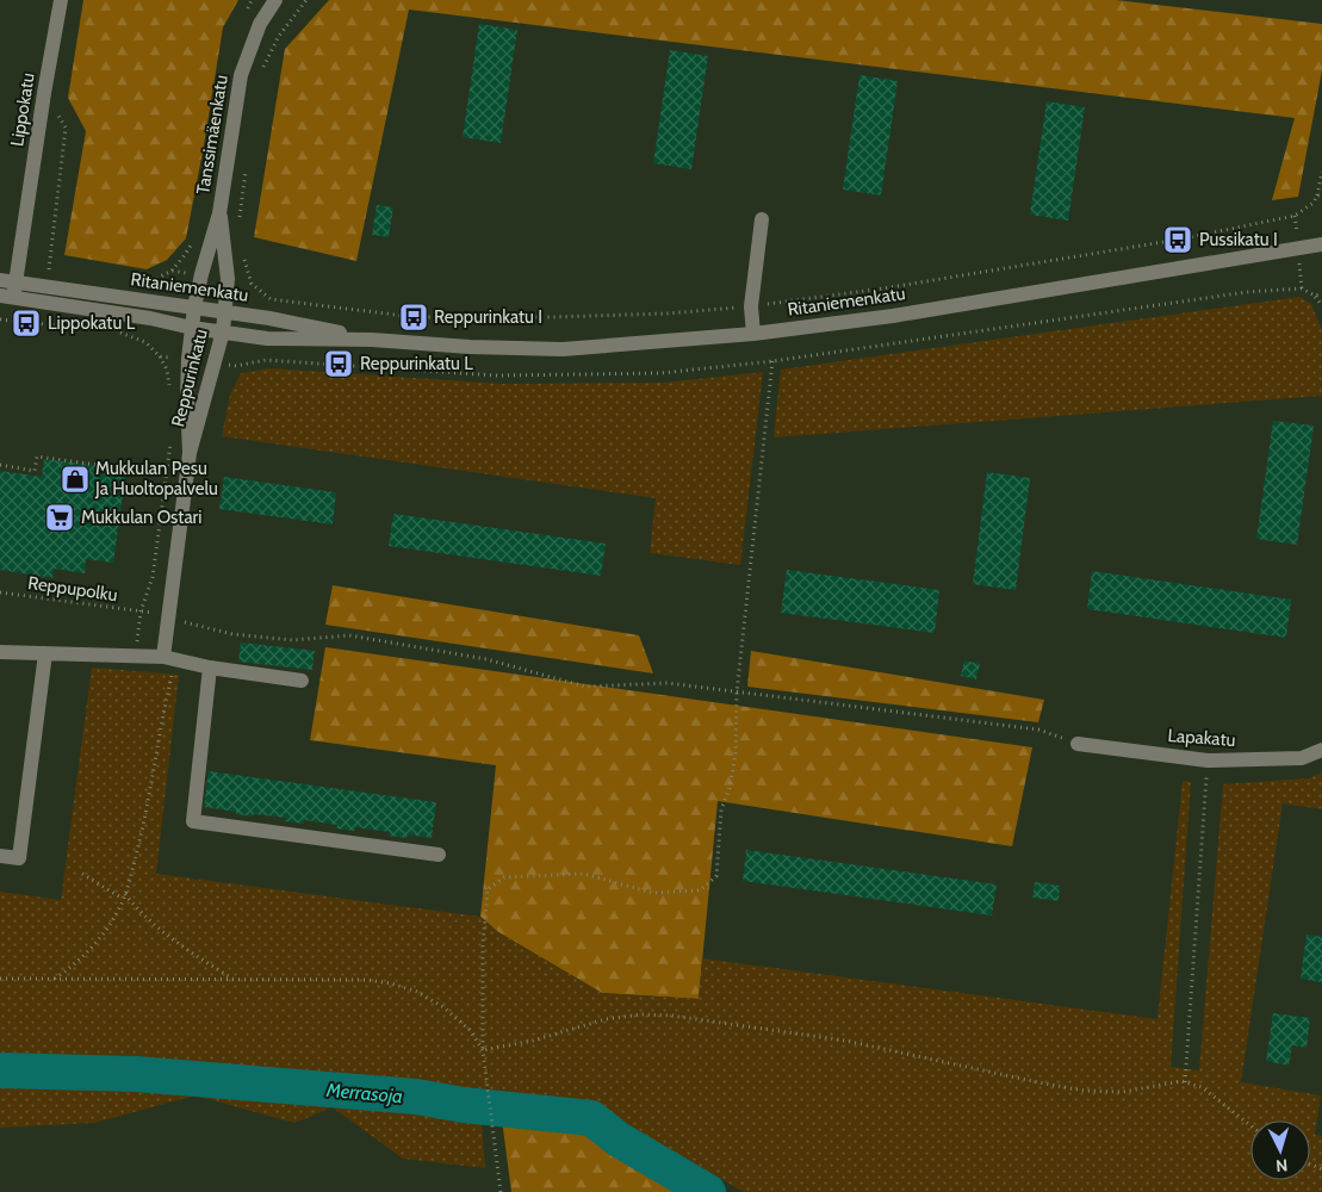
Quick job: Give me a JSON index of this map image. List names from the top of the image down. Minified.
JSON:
{"streets":{"street":["Lippokatu","Tanssimäenkatu","Ritaniemenkatu","Reppurinkatu","Lapakatu"],"path":["Reppupolku"]},"crossings":[["Lippokatu","Ritaniemenkatu"],["Tanssimäenkatu","Ritaniemenkatu"],["Tanssimäenkatu","Reppurinkatu"],["Ritaniemenkatu","Reppurinkatu"]],"water":["Merrasoja"],"places":{"bus stop":["Pussikatu I","Reppurinkatu I","Lippokatu L","Reppurinkatu L"],"shop":["Mukkulan Pesu Ja Huoltopalvelu"],"supermarket":["Mukkulan Ostari"]},"north":"bottom"}
